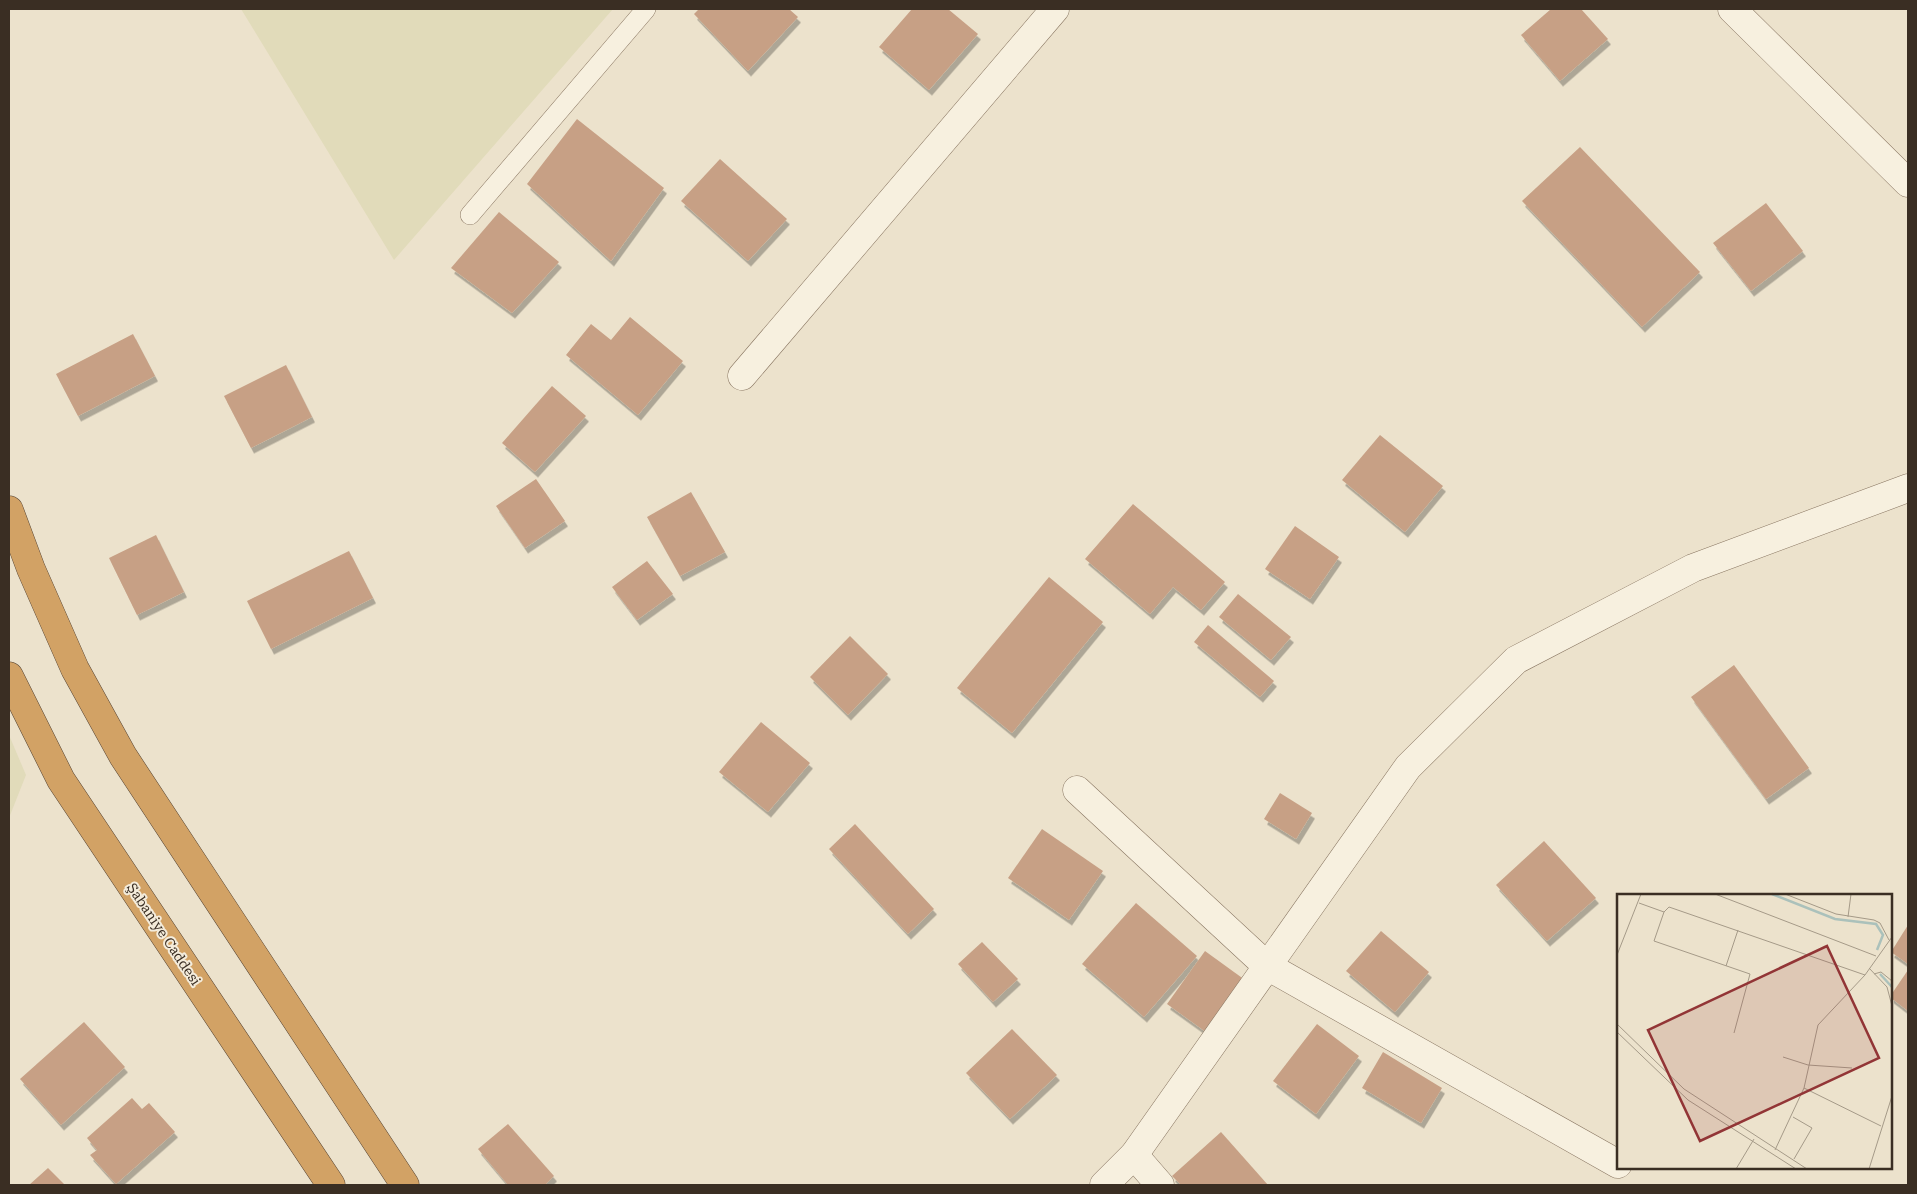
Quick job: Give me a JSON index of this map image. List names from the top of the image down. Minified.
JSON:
{"streets":{"highway":["Şabaniye Caddesi"]}}
